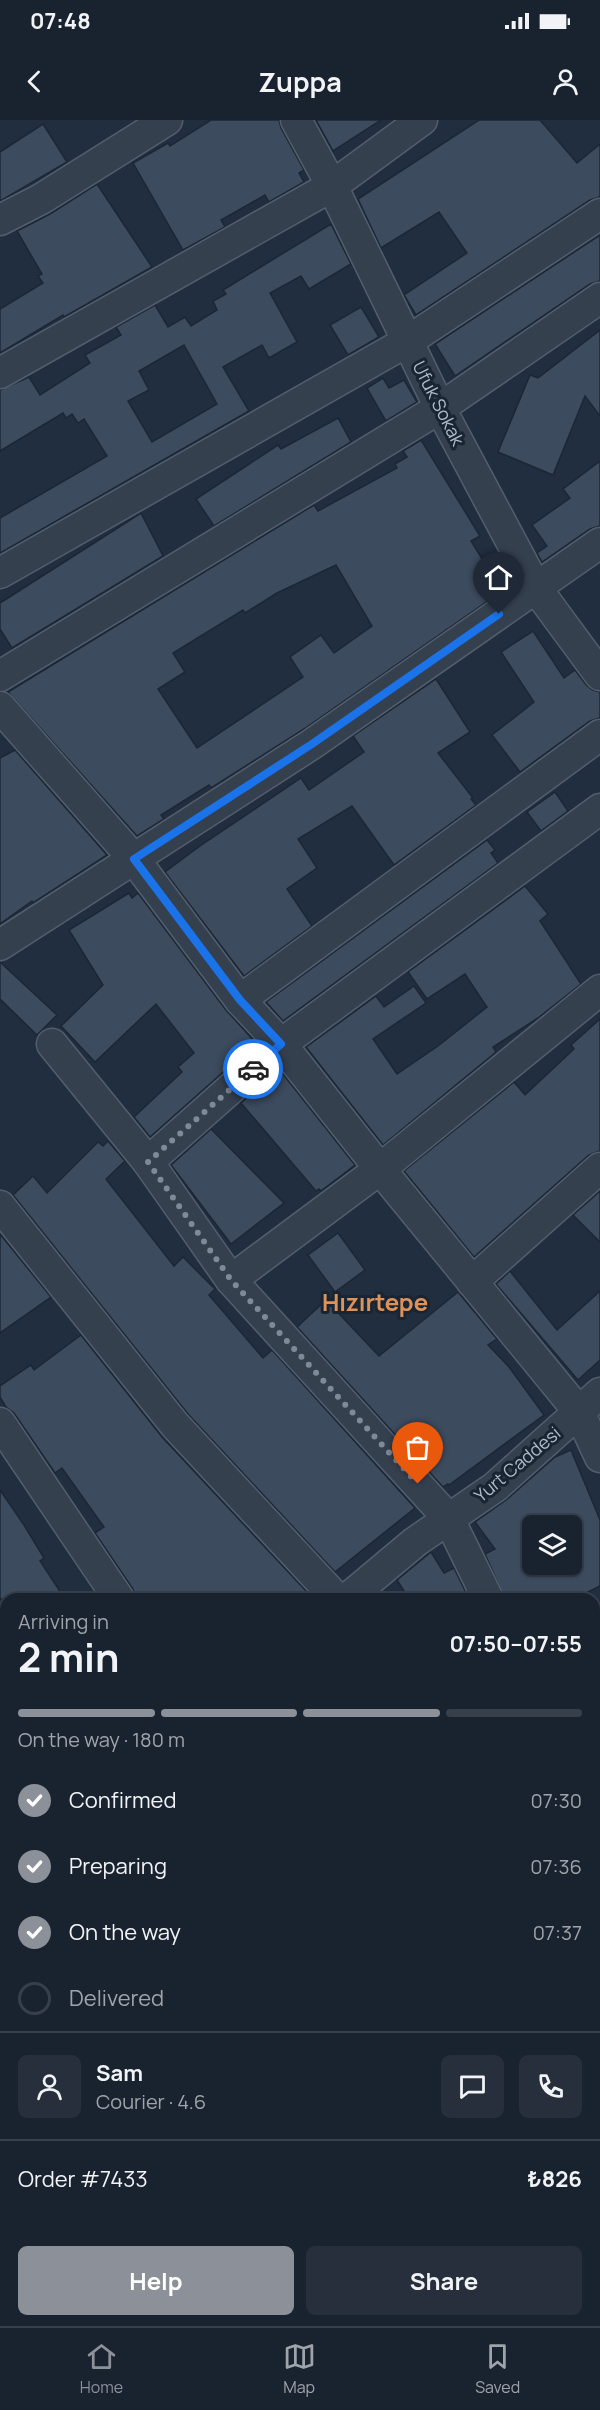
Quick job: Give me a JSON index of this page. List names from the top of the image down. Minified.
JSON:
{"streets":{"street":["Ufuk Sokak","Yurt Caddesi"]},"districts":["Hızırtepe"],"page":{"status":"07:48","header":"Zuppa","heading":["2 min","Arriving in","07:50–07:55"],"panel":["Sam","Courier · 4.6","Order #7433","₺826"],"bar":"On the way · 180 m","list":[["Confirmed","07:30"],["Preparing","07:36"],["On the way","07:37"],"Delivered"],"buttons":["Help","Share"],"tabs":["Home","Map","Saved"]}}
